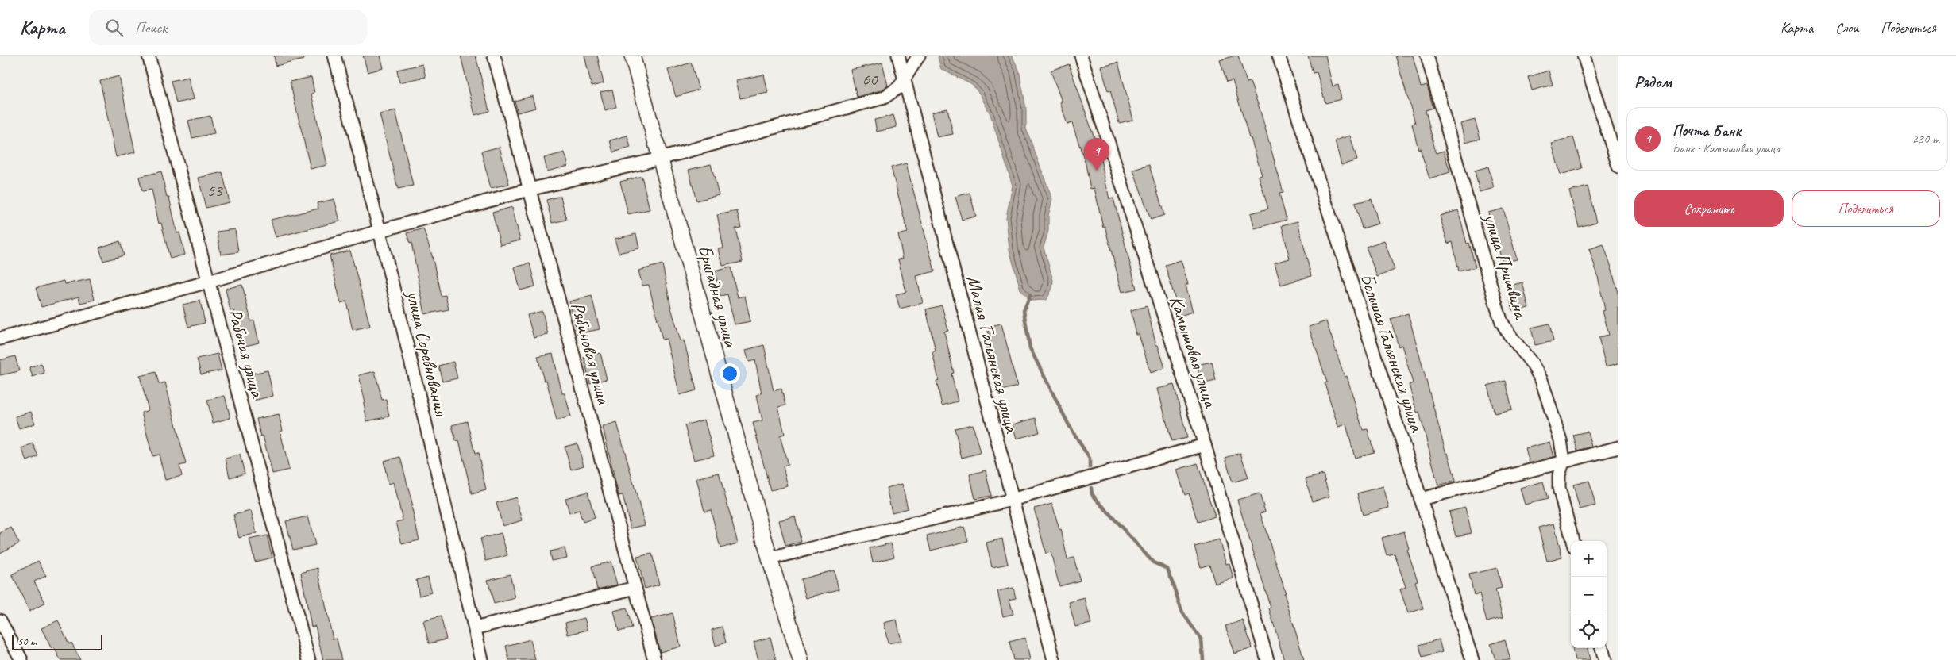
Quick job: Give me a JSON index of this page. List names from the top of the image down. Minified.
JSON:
{"streets":{"street":["улица Пришвина","Бригадная улица","Камышовая улица","Большая Гальянская улица","Рабочая улица","улица Соревнования","Рябиновая улица","Малая Гальянская улица"]},"house_numbers":["60","53"],"scale_bar":"50 m","page":{"header":"Карта","search":"Поиск","nav":["Карта","Слои","Поделиться"],"heading":"Рядом","list":[{"mark":"1","name":"Почта Банк","note":"Банк · Камышовая улица","value":"230 m"}],"pins":"1","buttons":["Сохранить","Поделиться"],"map_buttons":["+","−"],"scale":"50 m"}}
